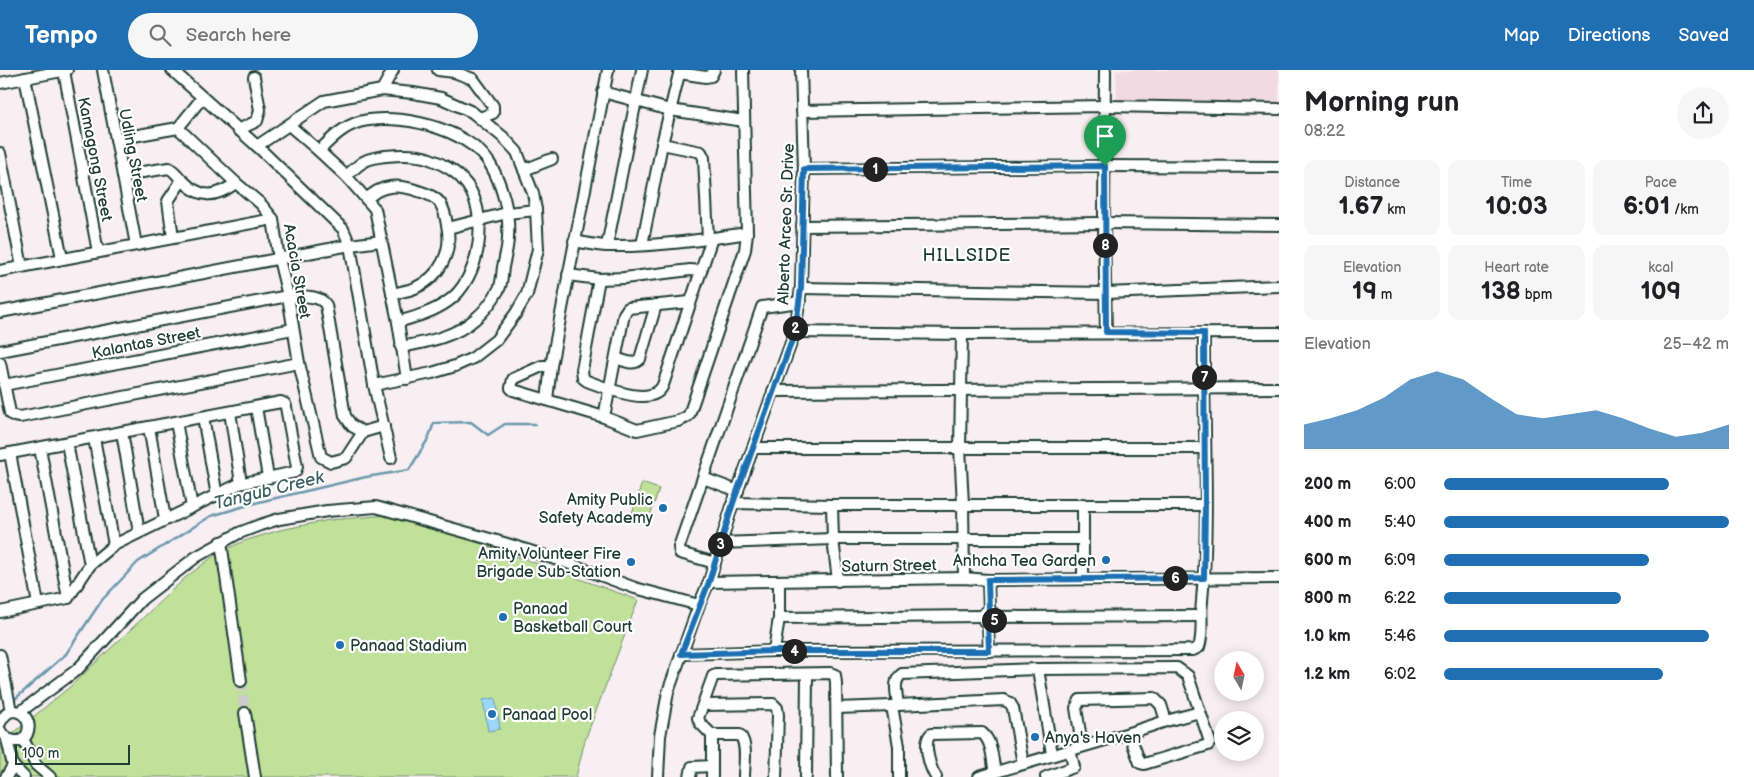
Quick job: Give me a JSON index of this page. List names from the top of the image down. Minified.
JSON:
{"streets":{"street":["Udling Street","Kamagong Street","Alberto Arceo Sr. Drive","Acacia Street","Kalantas Street","Saturn Street"]},"crossings":[["Alberto Arceo Sr. Drive","Saturn Street"],["Acacia Street","Kalantas Street"]],"districts":["HILLSIDE"],"water":["Tangub Creek"],"places":["Amity Public Safety Academy","Anhcha Tea Garden","Amity Volunteer Fire Brigade Sub-Station","Panaad Basketball Court","Panaad Stadium","Panaad Pool","Anya's Haven"],"scale_bar":"100 m","north":"top","page":{"header":"Tempo","search":"Search here","nav":["Map","Directions","Saved"],"heading":["Morning run","08:22"],"stats":[["Distance","1.67 km"],["Time","10:03"],["Pace","6:01 /km"],["Elevation","19 m"],["Heart rate","138 bpm"],["kcal","109"]],"pins":["1","8","2","7","3","6","5","4"],"chart":["Elevation","25–42 m"],"list":[{"name":"200 m","note":"6:00"},{"name":"400 m","note":"5:40"},{"name":"600 m","note":"6:09"},{"name":"800 m","note":"6:22"},{"name":"1.0 km","note":"5:46"},{"name":"1.2 km","note":"6:02"}],"scale":"100 m"}}
